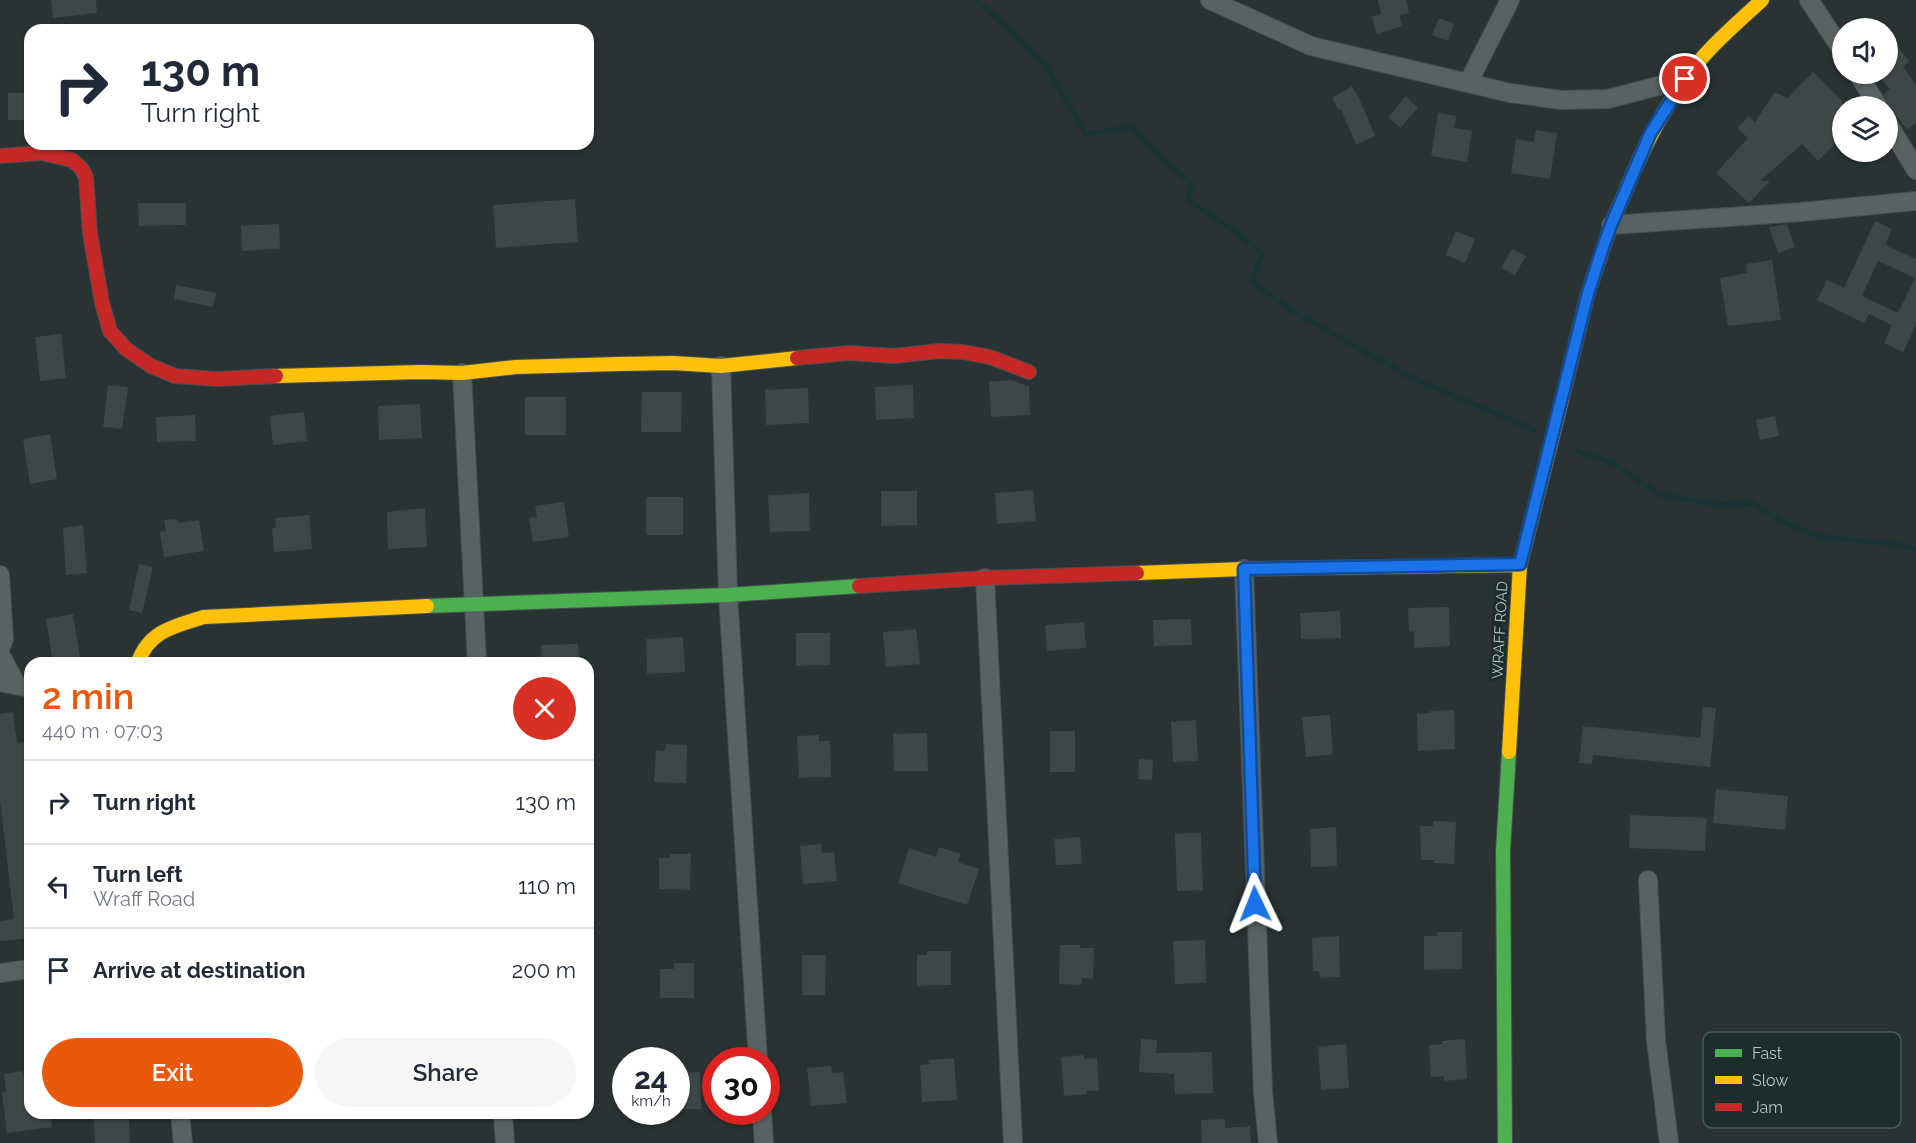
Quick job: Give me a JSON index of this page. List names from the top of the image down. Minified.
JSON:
{"streets":{"street":["WRAFF ROAD"]},"legend":["Fast","Slow","Jam"],"page":{"turn":["130 m","Turn right"],"heading":["2 min","440 m · 07:03"],"list":[{"name":"Turn right","value":"130 m"},{"name":"Turn left","note":"Wraff Road","value":"110 m"},{"name":"Arrive at destination","value":"200 m"}],"buttons":["Exit","Share"],"speed":"24 km/h","limit":"30"}}
